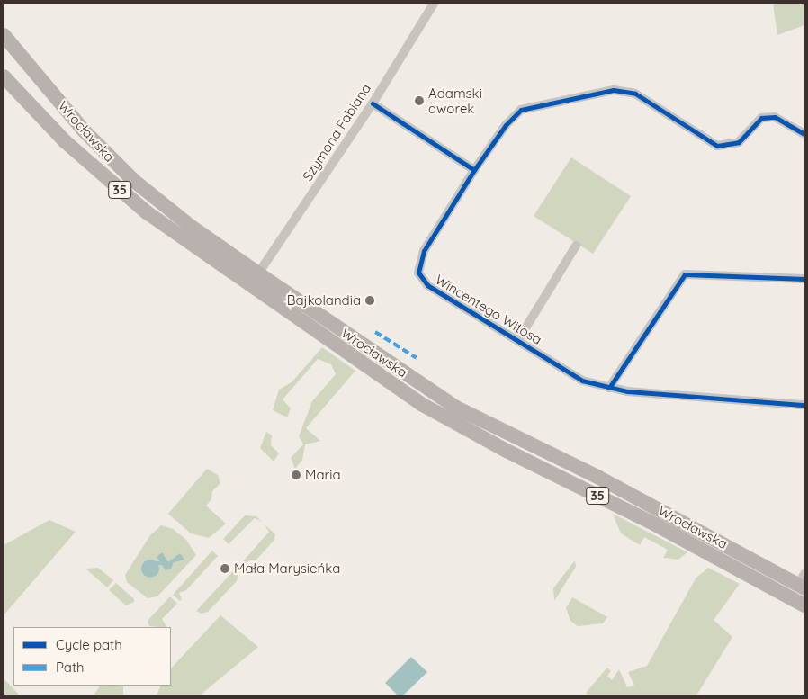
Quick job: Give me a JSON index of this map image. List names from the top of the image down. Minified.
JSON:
{"streets":{"main road":["Wrocławska","35"],"street":["Szymona Fabiana","Wincentego Witosa"]},"crossings":[["Wrocławska","Szymona Fabiana"]],"places":["Adamski dworek","Bajkolandia","Maria","Mała Marysieńka"],"legend":["Cycle path","Path"]}
